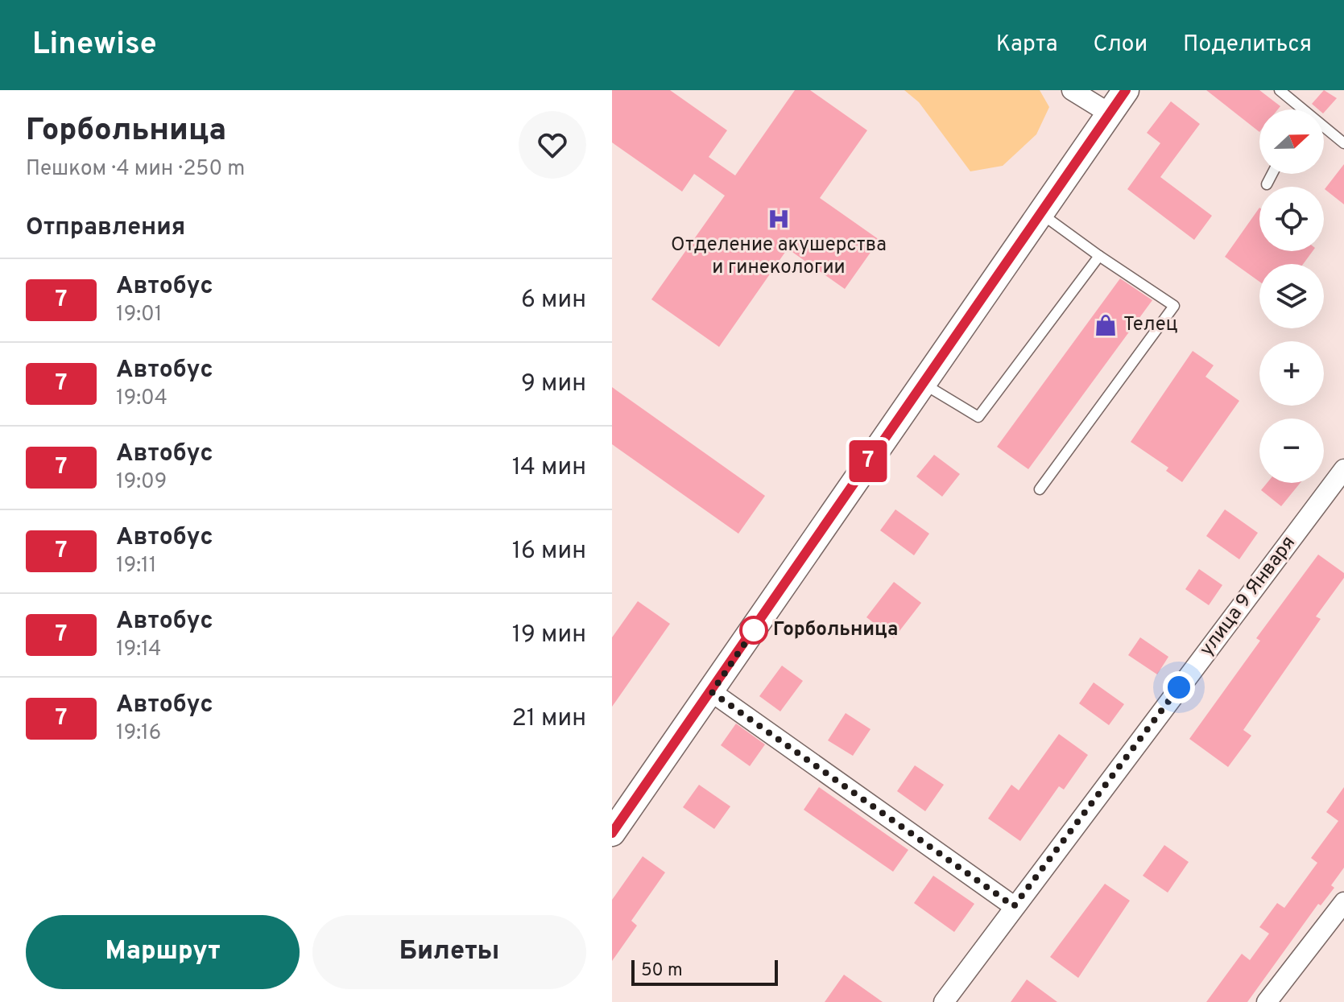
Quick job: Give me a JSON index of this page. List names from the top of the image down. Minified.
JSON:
{"streets":{"street":["улица 9 Января"]},"places":{"hospital":["Отделение акушерства и гинекологии"],"shop":["Телец"],"other":["Горбольница"]},"lines":["bus line 7"],"scale_bar":"50 m","north":"right","page":{"header":"Linewise","nav":["Карта","Слои","Поделиться"],"heading":[["Горбольница","Пешком · 4 мин · 250 m"],"Отправления"],"on_map":"7","map_buttons":["+","−"],"list":[{"mark":"7","name":"Автобус","note":"19:01","value":"6 мин"},{"mark":"7","name":"Автобус","note":"19:04","value":"9 мин"},{"mark":"7","name":"Автобус","note":"19:09","value":"14 мин"},{"mark":"7","name":"Автобус","note":"19:11","value":"16 мин"},{"mark":"7","name":"Автобус","note":"19:14","value":"19 мин"},{"mark":"7","name":"Автобус","note":"19:16","value":"21 мин"}],"buttons":["Маршрут","Билеты"],"scale":"50 m"}}
